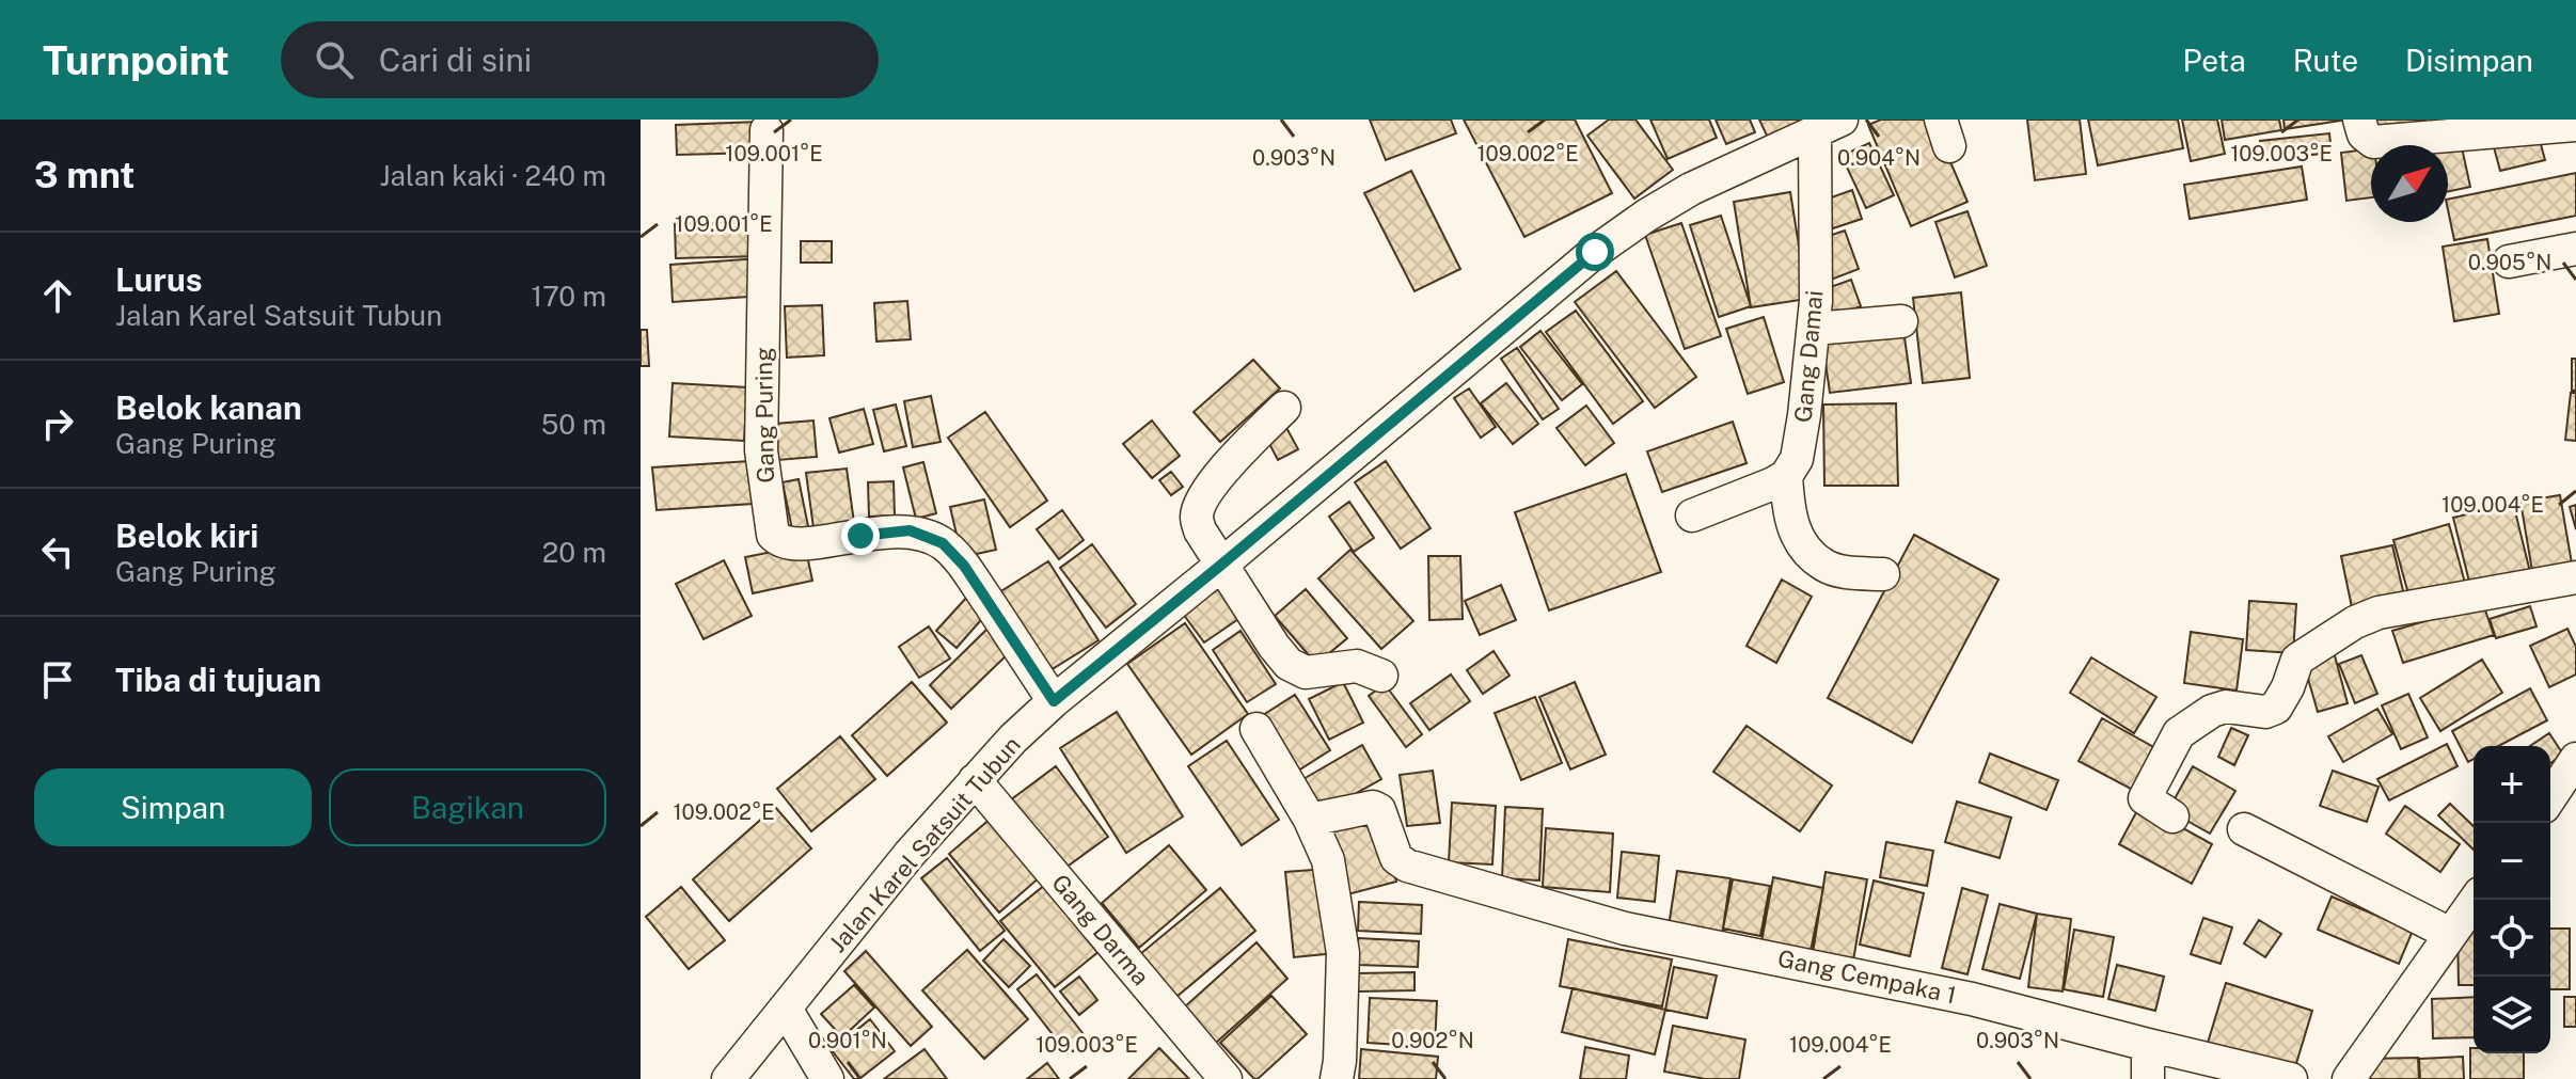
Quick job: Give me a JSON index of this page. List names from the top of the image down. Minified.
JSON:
{"streets":{"street":["Gang Damai","Gang Puring","Jalan Karel Satsuit Tubun","Gang Darma","Gang Cempaka 1"]},"crossings":[["Gang Damai","Jalan Karel Satsuit Tubun"],["Gang Puring","Jalan Karel Satsuit Tubun"],["Jalan Karel Satsuit Tubun","Gang Darma"]],"north":"top right","page":{"header":"Turnpoint","search":"Cari di sini","nav":["Peta","Rute","Disimpan"],"heading":["3 mnt","Jalan kaki · 240 m"],"list":[["Lurus","Jalan Karel Satsuit Tubun","170 m"],["Belok kanan","Gang Puring","50 m"],["Belok kiri","Gang Puring","20 m"],"Tiba di tujuan"],"buttons":["Simpan","Bagikan"],"map_buttons":["+","−"]},"coordinates":["109.001°E","109.002°E","109.003°E","0.904°N","0.903°N","0.905°N","109.004°E","0.901°N","0.902°N"]}
